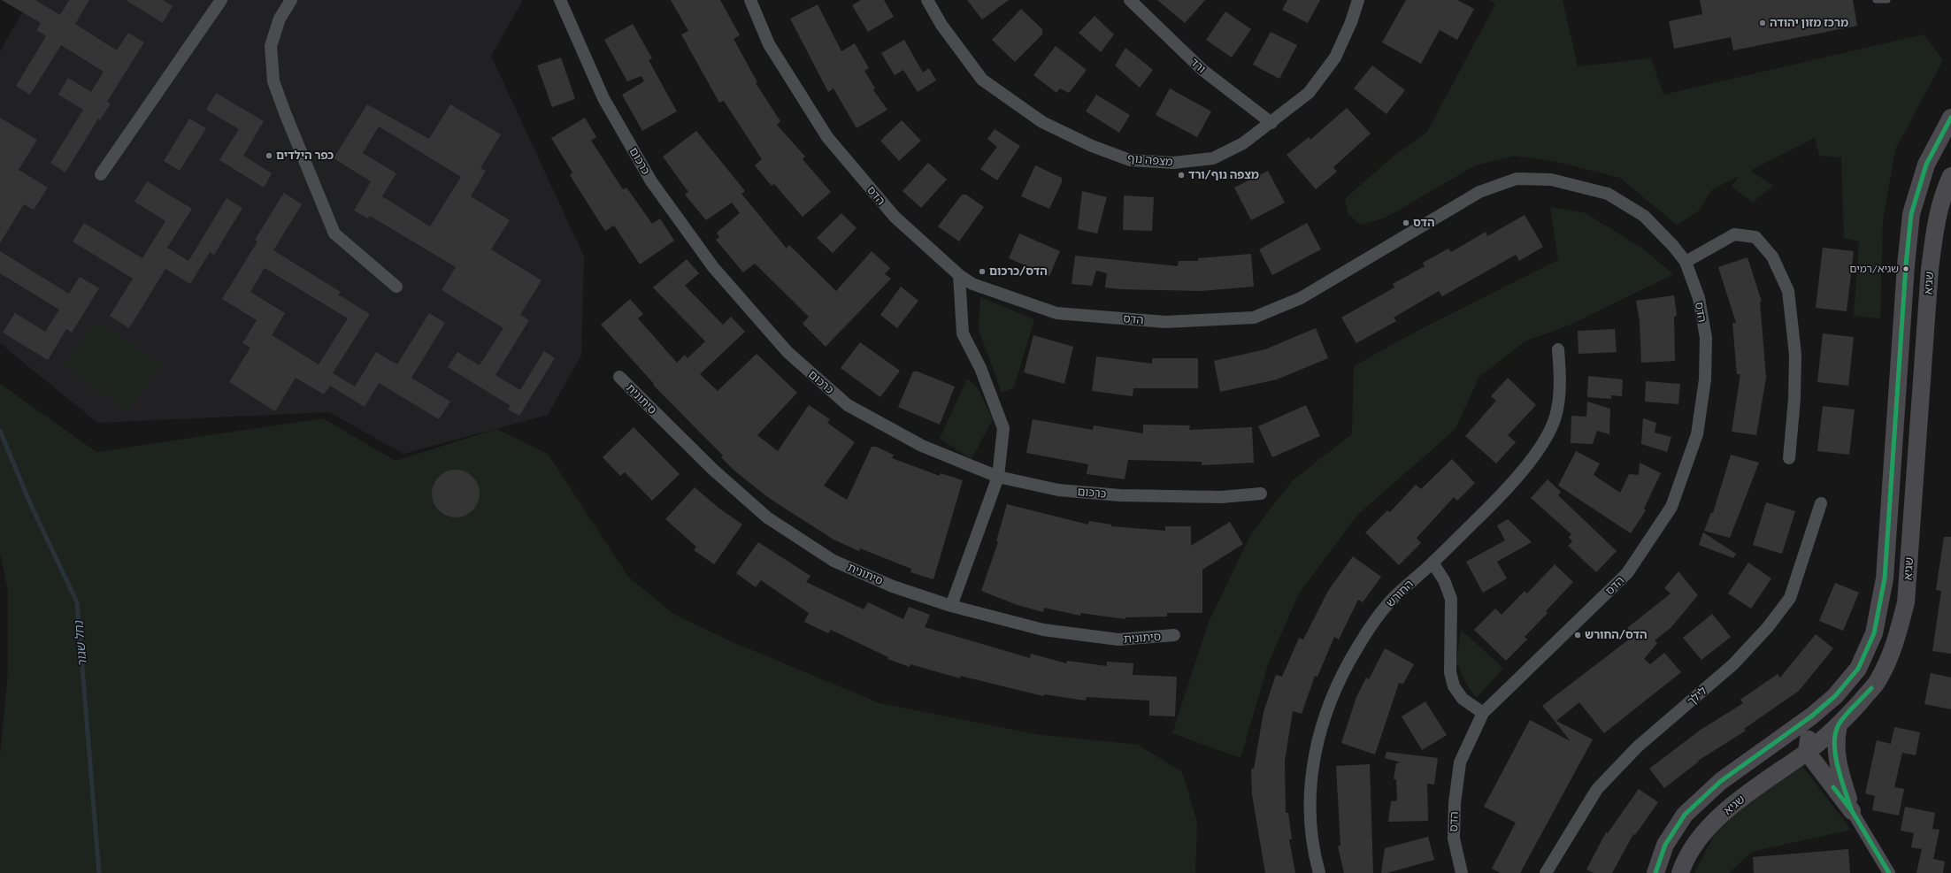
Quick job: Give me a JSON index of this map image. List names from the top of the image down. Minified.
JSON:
{"streets":{"street":["ורד","מצפה נוף","כרכום","הדס","שגיא","סיתונית","החורש","לילך"]},"crossings":[["ורד","מצפה נוף"]],"water":["נחל שגור"],"places":["מרכז מזון יהודה","כפר הילדים","מצפה נוף/ורד","הדס","שגיא/רמים","הדס/כרכום","הדס/החורש"]}
